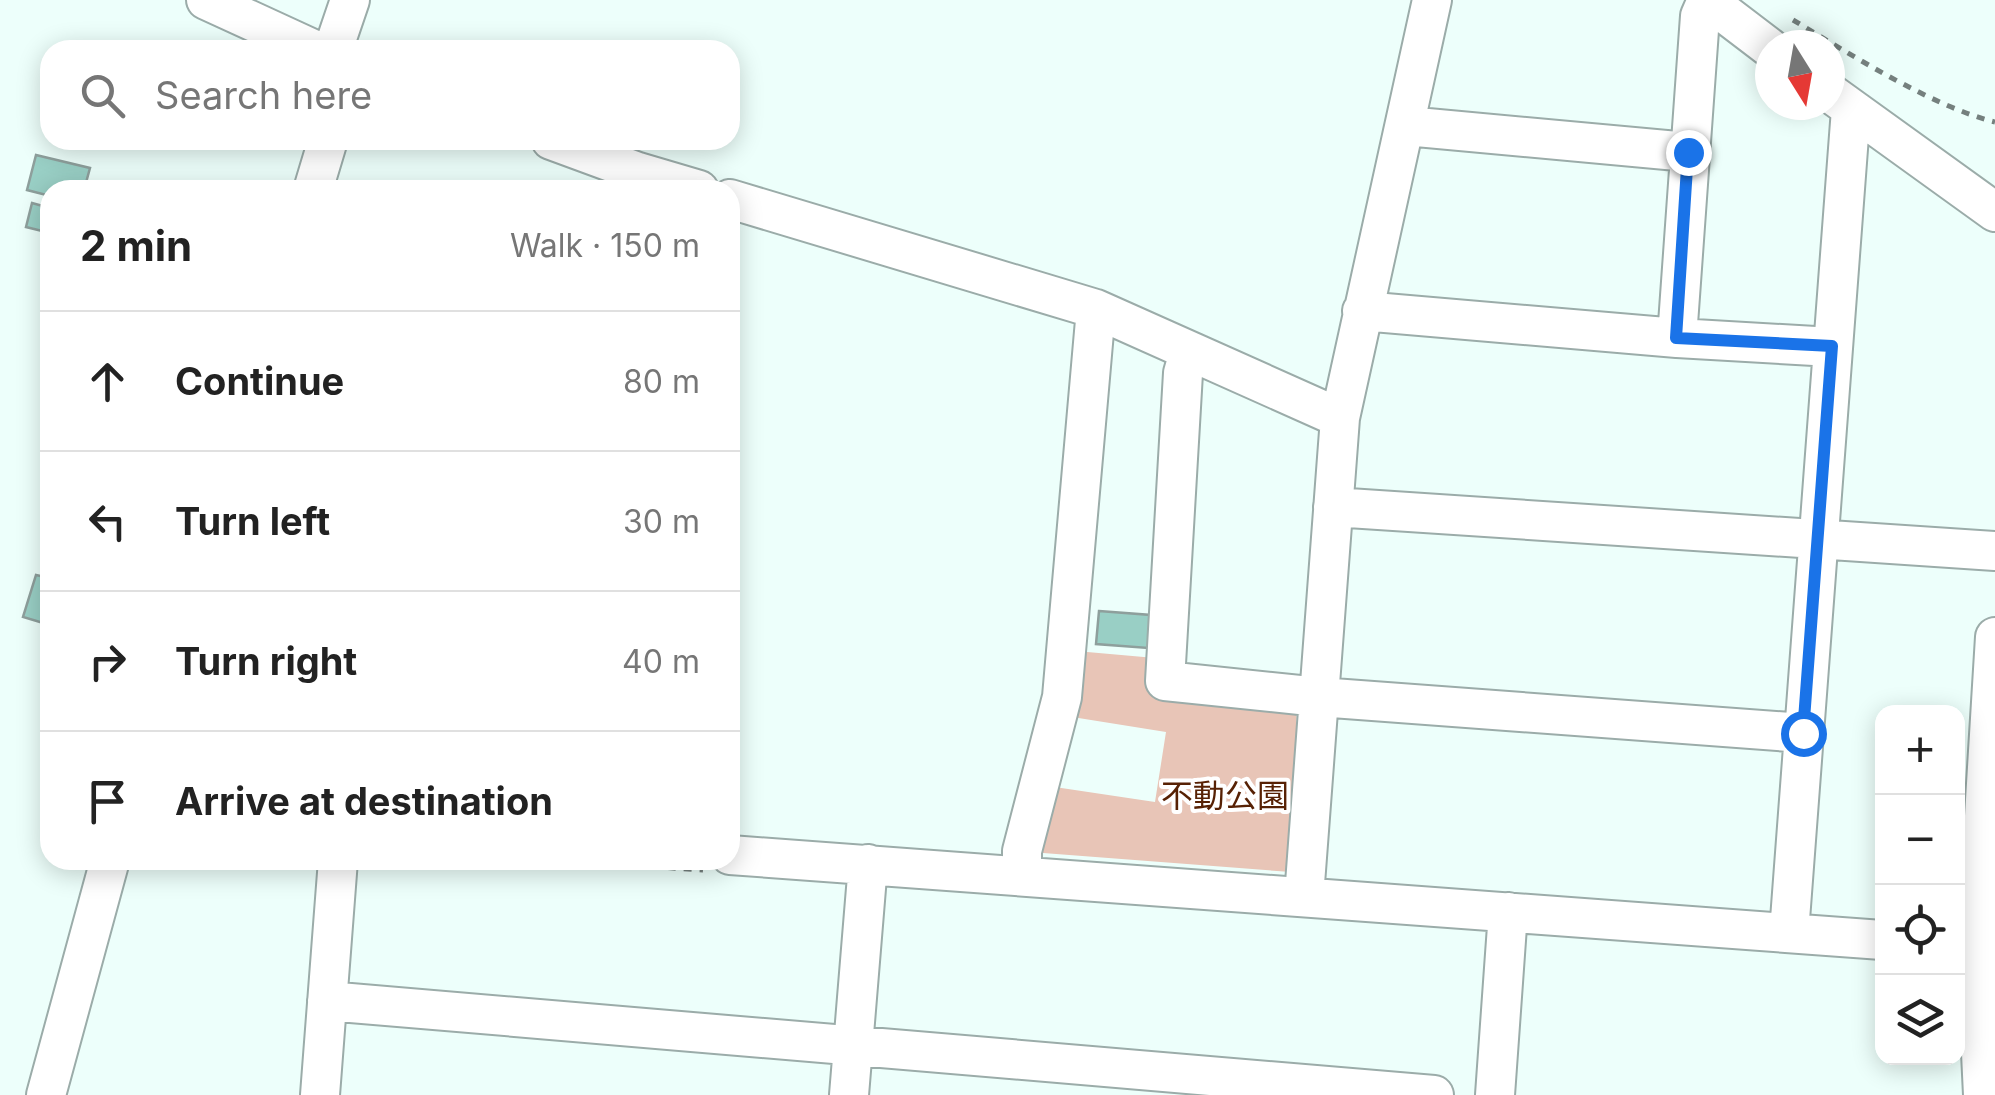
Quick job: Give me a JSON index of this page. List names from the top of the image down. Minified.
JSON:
{"parks":["不動公園"],"north":"bottom","page":{"search":"Search here","heading":["2 min","Walk · 150 m"],"list":[["Continue","80 m"],["Turn left","30 m"],["Turn right","40 m"],"Arrive at destination"],"map_buttons":["+","−"]}}
